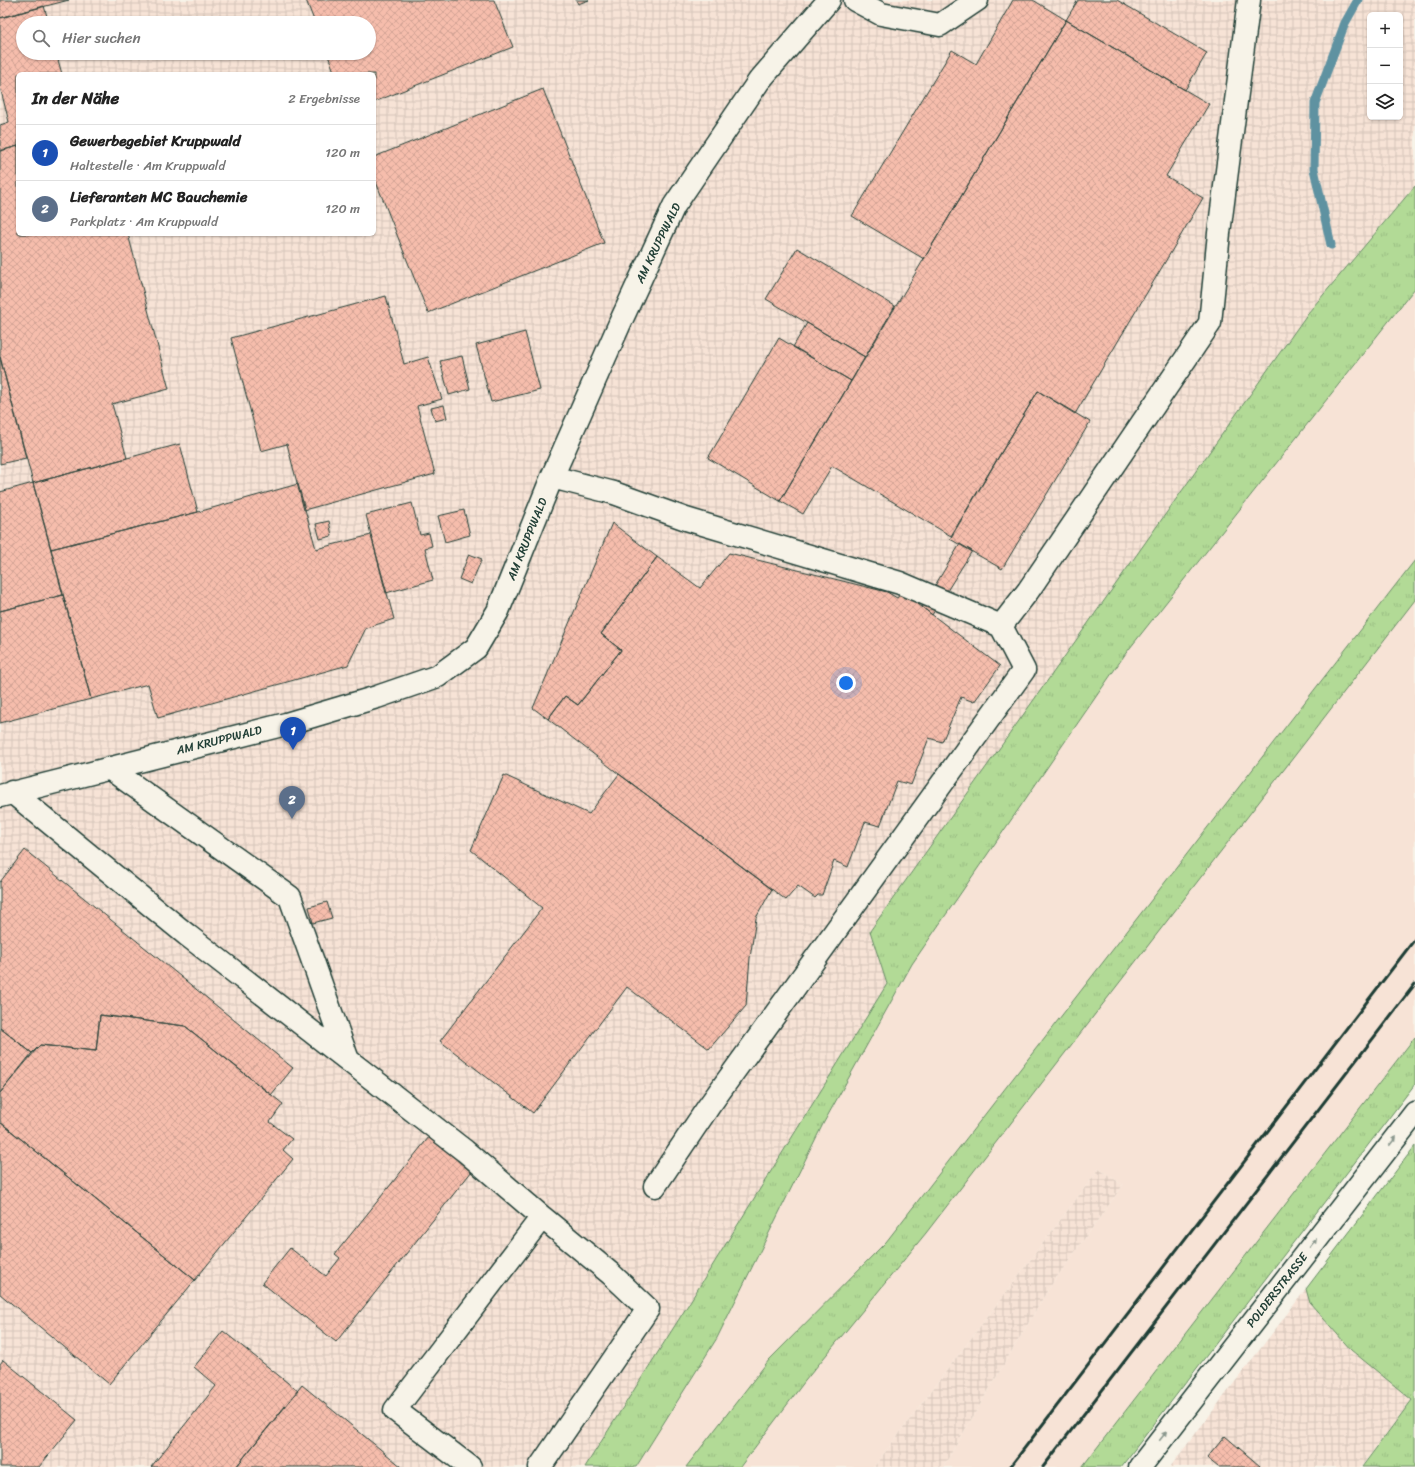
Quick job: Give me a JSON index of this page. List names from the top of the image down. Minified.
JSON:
{"streets":{"street":["AM KRUPPWALD","POLDERSTRASSE"]},"one_way":["POLDERSTRASSE"],"page":{"map_buttons":["+","−"],"search":"Hier suchen","heading":["In der Nähe","2 Ergebnisse"],"list":[{"mark":"1","name":"Gewerbegebiet Kruppwald","note":"Haltestelle · Am Kruppwald","value":"120 m"},{"mark":"2","name":"Lieferanten MC Bauchemie","note":"Parkplatz · Am Kruppwald","value":"120 m"}],"pins":["1","2"]}}
